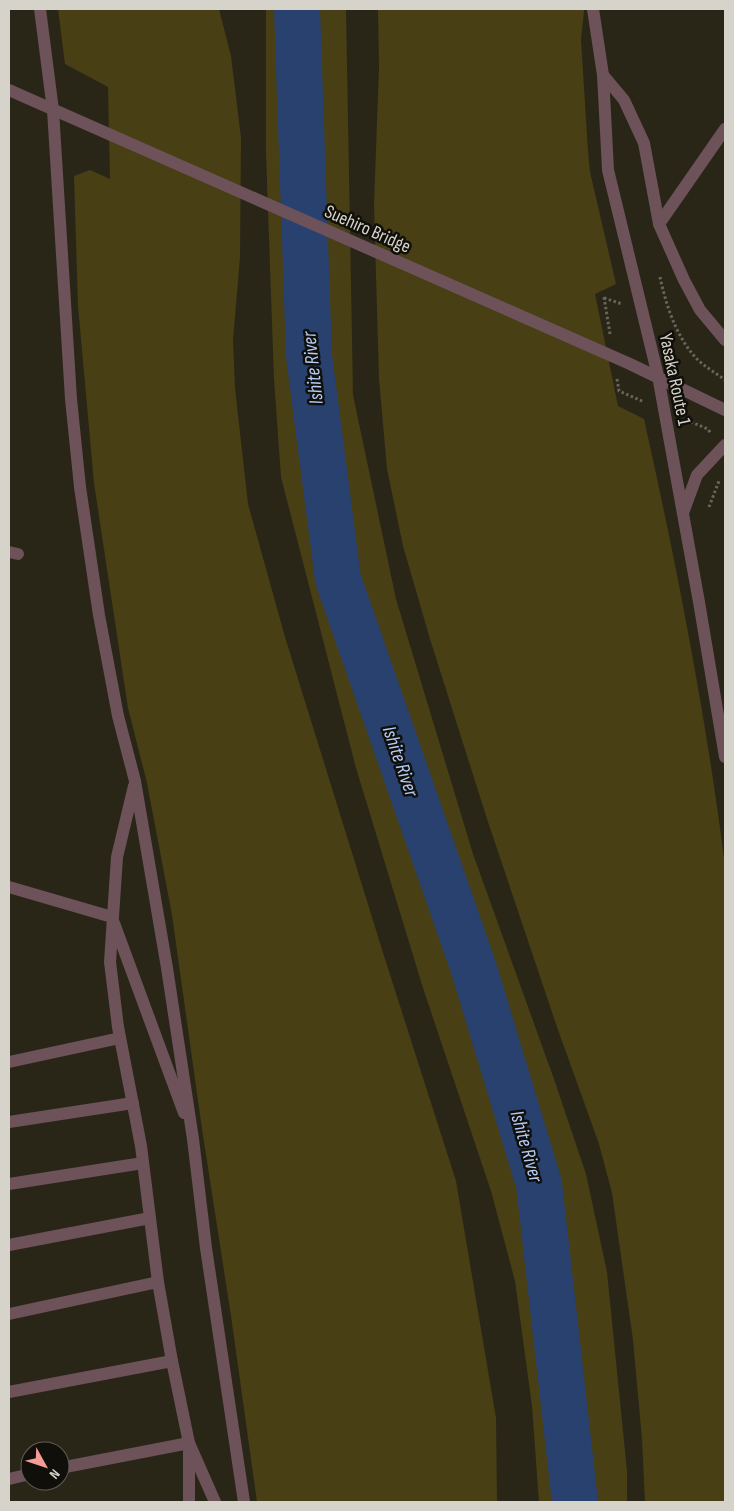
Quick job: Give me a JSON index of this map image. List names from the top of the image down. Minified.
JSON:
{"streets":{"street":["Suehiro Bridge","Yasaka Route 1"]},"crossings":[["Suehiro Bridge","Yasaka Route 1"]],"water":["Ishite River"],"north":"bottom right"}
